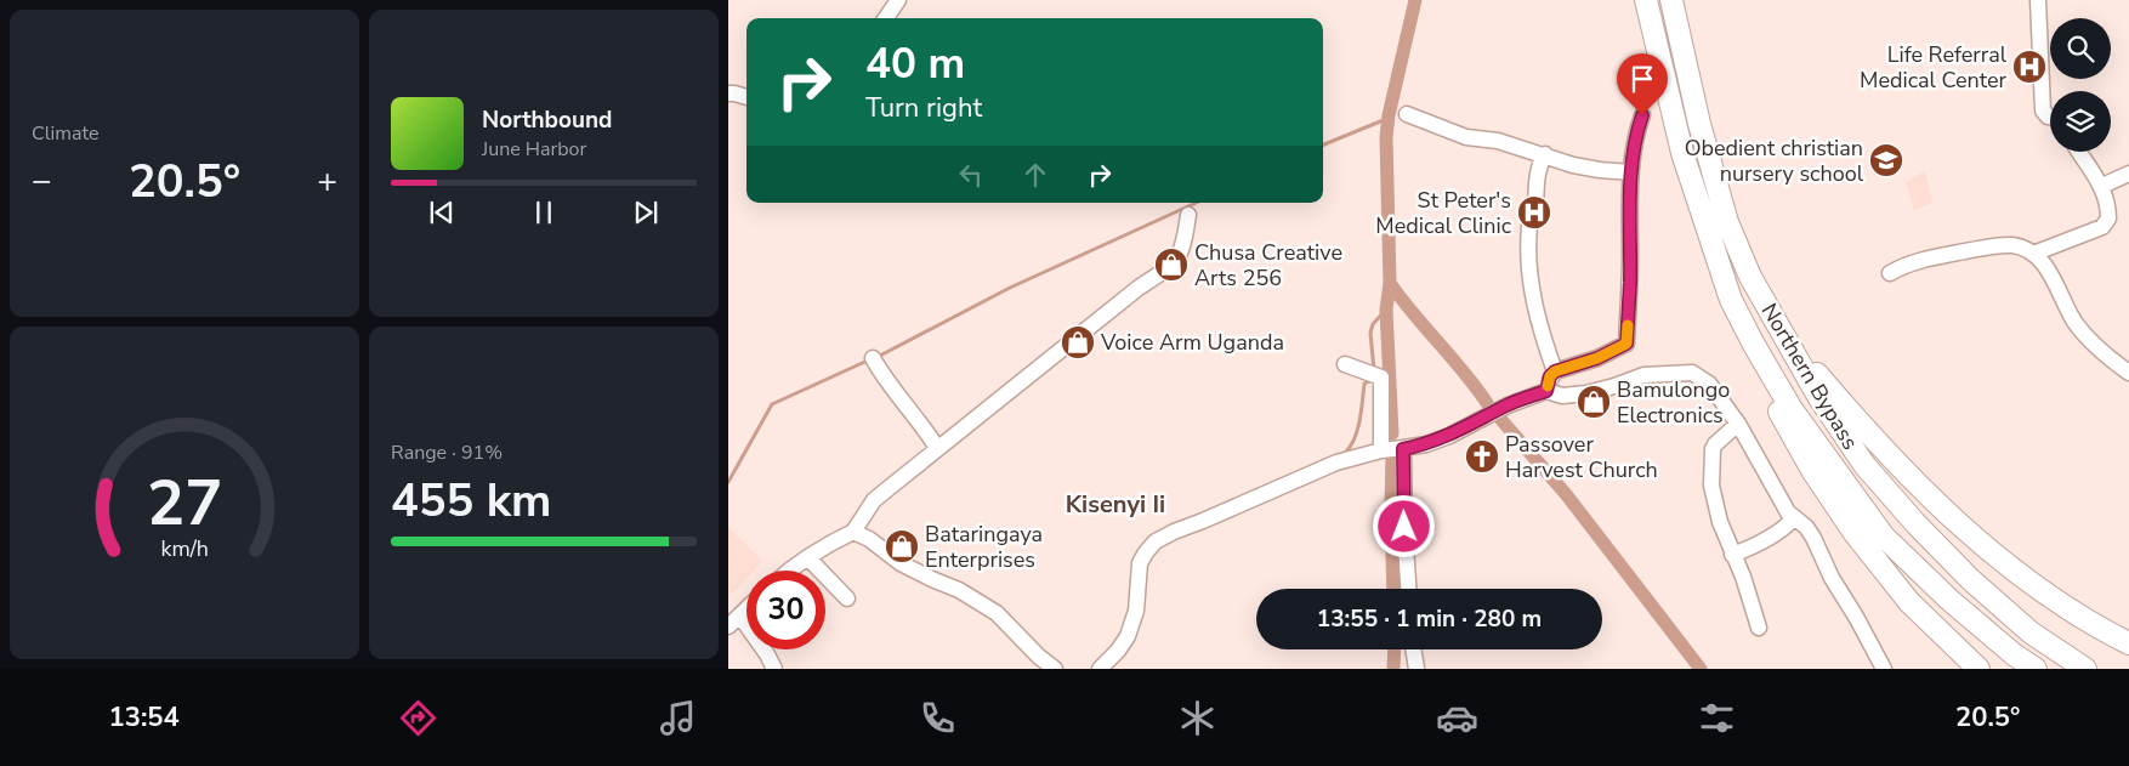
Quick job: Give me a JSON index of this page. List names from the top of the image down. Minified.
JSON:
{"streets":{"highway":["Northern Bypass"]},"districts":["Kisenyi Ii"],"places":{"hospital":["Life Referral Medical Center","St Peter's Medical Clinic"],"school or university":["Obedient christian nursery school"],"shop":["Chusa Creative Arts 256","Voice Arm Uganda","Bamulongo Electronics","Bataringaya Enterprises"],"church":["Passover Harvest Church"]},"page":{"tile":["Climate",["Range · 91%","455 km"]],"turn":["40 m","Turn right"],"song":["Northbound","June Harbor"],"heat":["−","20.5°","+"],"limit":"30","trip":"13:55 · 1 min · 280 m","tabs":["13:54","20.5°"],"gauge":["27","km/h"]}}
